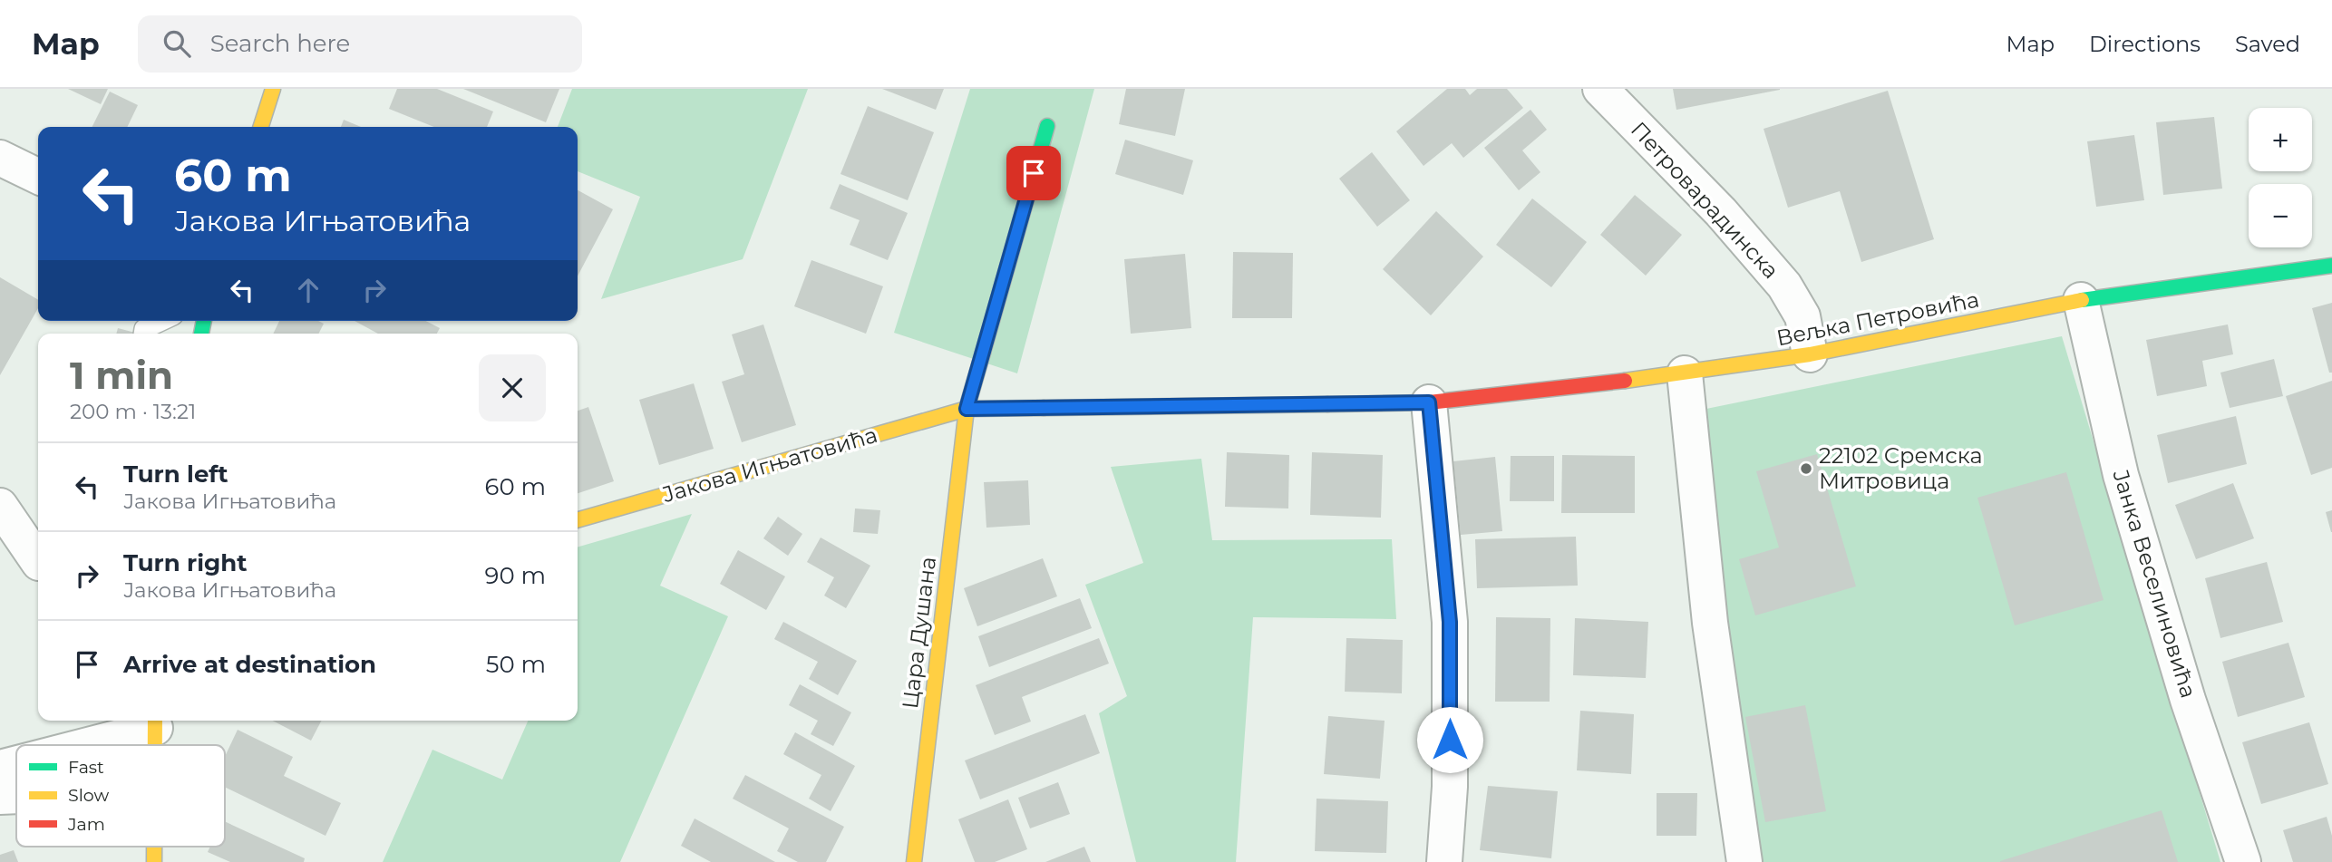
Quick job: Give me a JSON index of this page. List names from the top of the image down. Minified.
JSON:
{"streets":{"street":["Петроварадинска","Вељка Петровића","Јакова Игњатовића","Јанка Веселиновића","Цара Душана"]},"crossings":[["Петроварадинска","Вељка Петровића"],["Вељка Петровића","Јакова Игњатовића"],["Вељка Петровића","Јанка Веселиновића"],["Јакова Игњатовића","Цара Душана"]],"places":["22102 Сремска Митровица"],"legend":["Fast","Slow","Jam"],"page":{"header":"Map","search":"Search here","nav":["Map","Directions","Saved"],"map_buttons":["+","−"],"turn":["60 m","Јакова Игњатовића"],"heading":["1 min","200 m · 13:21"],"list":[{"name":"Turn left","note":"Јакова Игњатовића","value":"60 m"},{"name":"Turn right","note":"Јакова Игњатовића","value":"90 m"},{"name":"Arrive at destination","value":"50 m"}]}}
